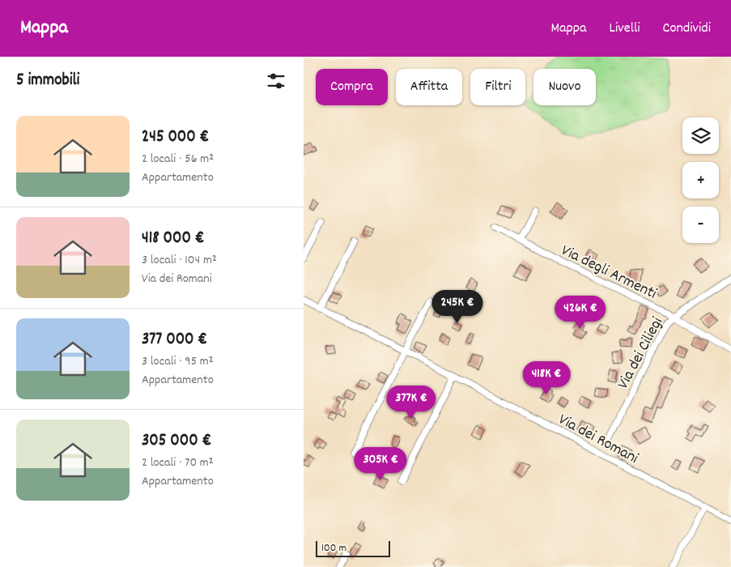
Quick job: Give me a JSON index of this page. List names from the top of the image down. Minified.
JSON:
{"streets":{"street":["Via degli Armenti","Via dei Ciliegi","Via dei Romani"]},"crossings":[["Via degli Armenti","Via dei Ciliegi"]],"scale_bar":"100 m","page":{"header":"Mappa","nav":["Mappa","Livelli","Condividi"],"heading":"5 immobili","chip":["Compra","Affitta","Filtri","Nuovo"],"list":[{"name":"245 000 €","note":"2 locali · 56 m² · Appartamento"},{"name":"418 000 €","note":"3 locali · 104 m² · Via dei Romani"},{"name":"377 000 €","note":"3 locali · 95 m² · Appartamento"},{"name":"305 000 €","note":"2 locali · 70 m² · Appartamento"}],"map_buttons":["+","−"],"price":["245K €","426K €","418K €","377K €","305K €"],"scale":"100 m"}}
